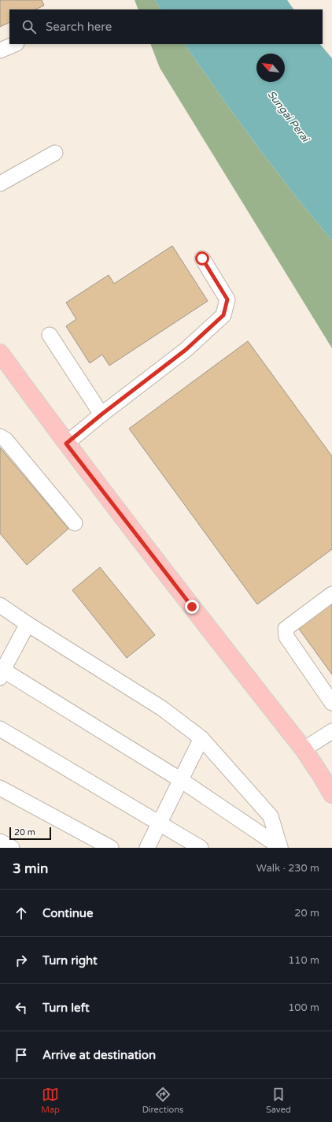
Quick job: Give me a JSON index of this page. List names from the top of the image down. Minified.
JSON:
{"water":["Sungai Perai"],"scale_bar":"20 m","north":"top left","page":{"search":"Search here","scale":"20 m","heading":["3 min","Walk · 230 m"],"list":[["Continue","20 m"],["Turn right","110 m"],["Turn left","100 m"],"Arrive at destination"],"nav":["Map","Directions","Saved"]}}
